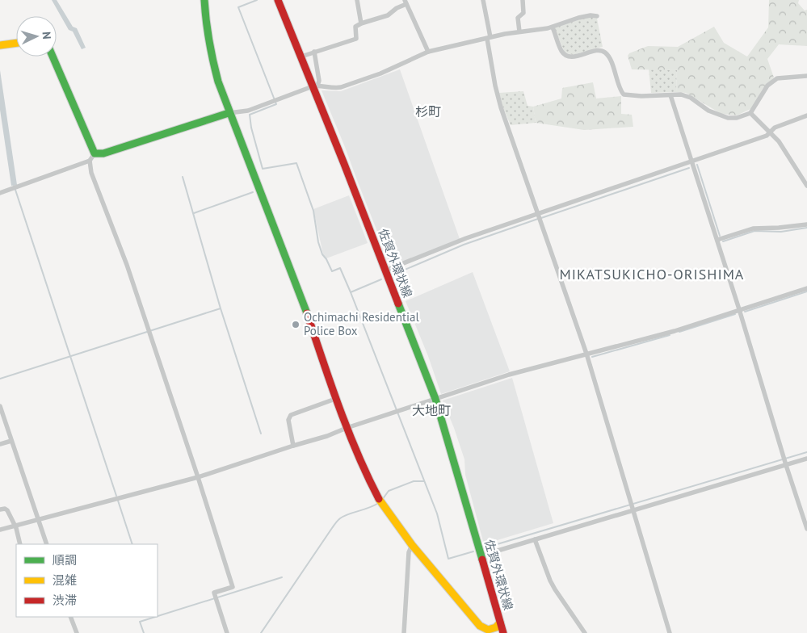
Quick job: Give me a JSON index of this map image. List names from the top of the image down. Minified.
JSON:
{"streets":{"street":["佐賀外環状線"]},"districts":["杉町","MIKATSUKICHO-ORISHIMA","大地町"],"places":["Ochimachi Residential Police Box"],"legend":["順調","混雑","渋滞"],"north":"right"}
